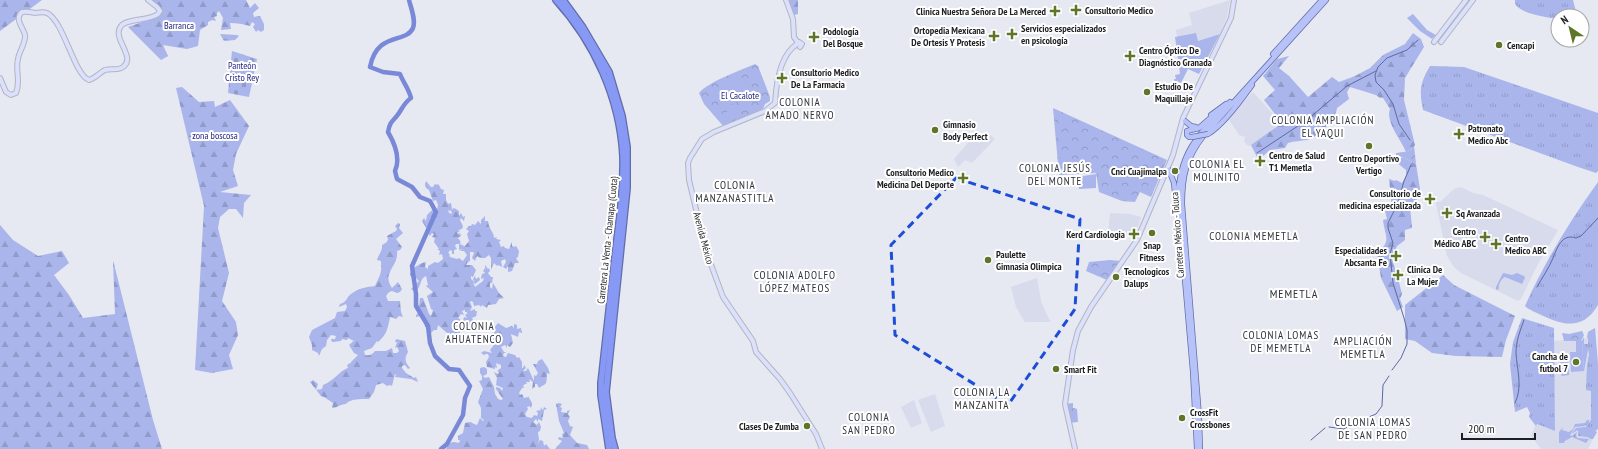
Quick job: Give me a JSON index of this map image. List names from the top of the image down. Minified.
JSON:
{"streets":{"highway":["Carretera La Venta - Chamapa (Cuota)"],"main road":["Carretera México - Toluca","Avenida México"]},"districts":["COLONIA AMADO NERVO","COLONIA AMPLIACIÓN EL YAQUI","COLONIA EL MOLINITO","COLONIA JESÚS DEL MONTE","COLONIA MANZANASTITLA","COLONIA MEMETLA","COLONIA ADOLFO LÓPEZ MATEOS","MEMETLA","COLONIA AHUATENCO","COLONIA LOMAS DE MEMETLA","AMPLIACIÓN MEMETLA","COLONIA LA MANZANITA","COLONIA SAN PEDRO","COLONIA LOMAS DE SAN PEDRO"],"parks":["Barranca","Panteón Cristo Rey","El Cacalote","zona boscosa"],"places":{"health":["Consultorio Medico","Clinica Nuestra Señora De La Merced","Servicios especializados en psicología","Ortopedia Mexicana De Ortesis Y Protesis","Podología Del Bosque","Centro Óptico De Diagnóstico Granada","Consultorio Medico De La Farmacia","Patronato Medico Abc","Centro de Salud T1 Memetla","Consultorio Medico Medicina Del Deporte","Consultorio de medicina especializada","Sq Avanzada","Kerd Cardiologia","Centro Médico ABC","Centro Medico ABC","Especialidades Abcsanta Fe","Clinica De La Mujer"],"other":["Cencapi","Estudio De Maquillaje","Gimnasio Body Perfect","Centro Deportivo Vertigo","Cnci Cuajimalpa","Snap Fitness","Paulette Gimnasia Olimpica","Tecnologicos Dalups","Cancha de futbol 7","Smart Fit","CrossFit Crossbones","Clases De Zumba"]},"scale_bar":"200 m","north":"top left"}
